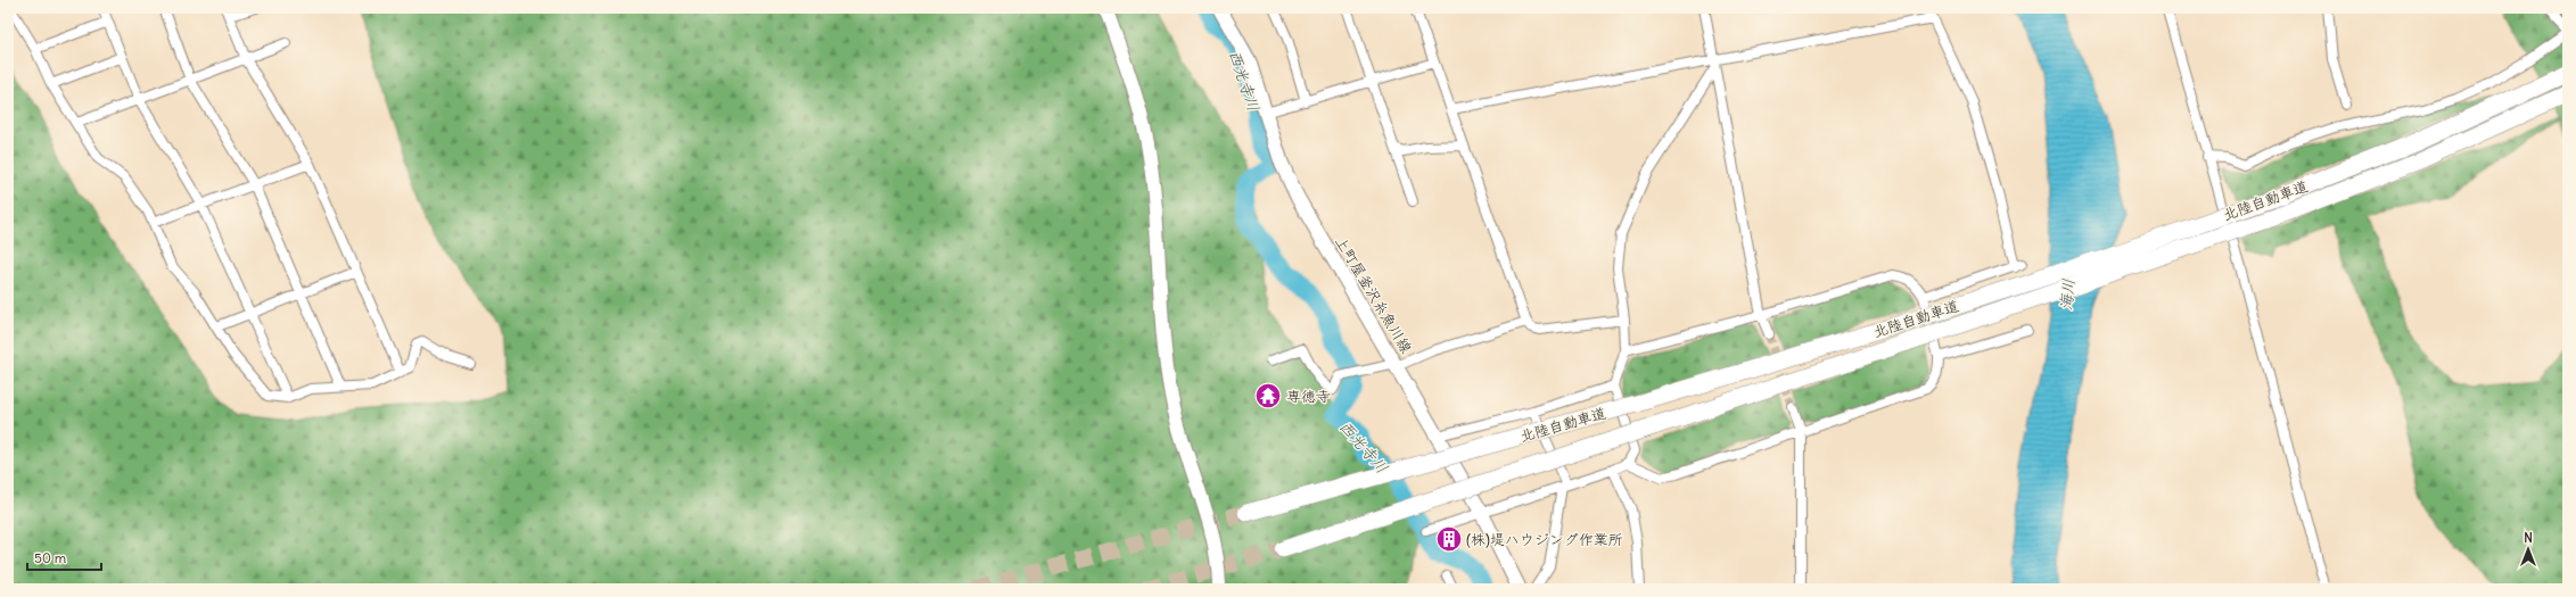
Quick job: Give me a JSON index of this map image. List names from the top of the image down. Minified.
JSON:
{"streets":{"highway":["北陸自動車道"],"main road":["上町屋釜沢糸魚川線"]},"water":["西光寺川","海川"],"places":{"temple":["専徳寺"],"building":["(株)堤ハウジング作業所"]},"scale_bar":"50 m","north":"top"}
